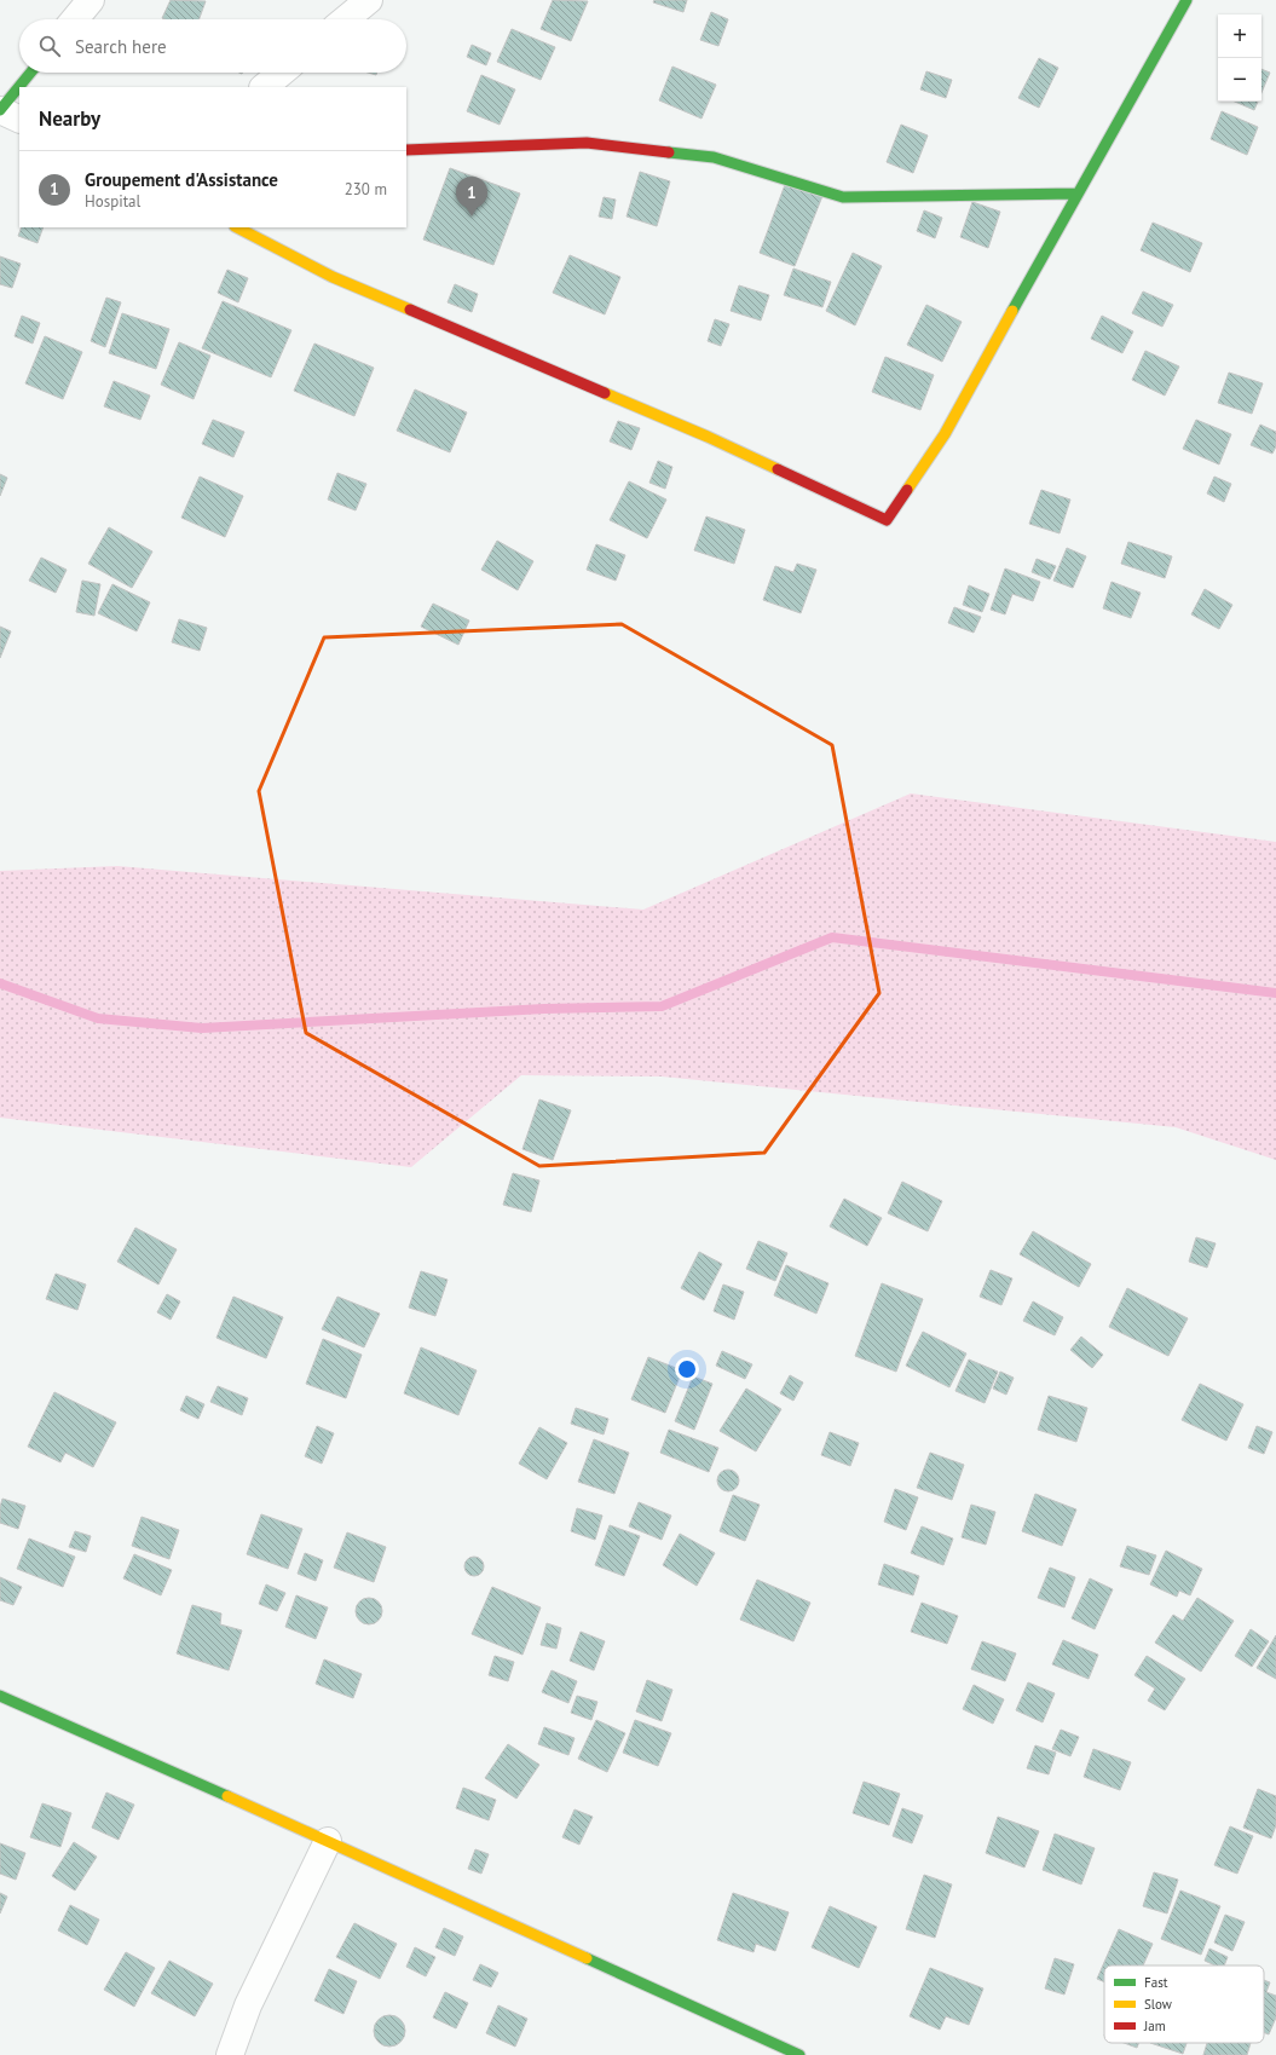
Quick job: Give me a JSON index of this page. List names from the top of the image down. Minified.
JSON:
{"legend":["Fast","Slow","Jam"],"page":{"map_buttons":["+","−"],"search":"Search here","heading":"Nearby","list":[{"mark":"1","name":"Groupement d'Assistance","note":"Hospital","value":"230 m"}],"pins":"1"}}
